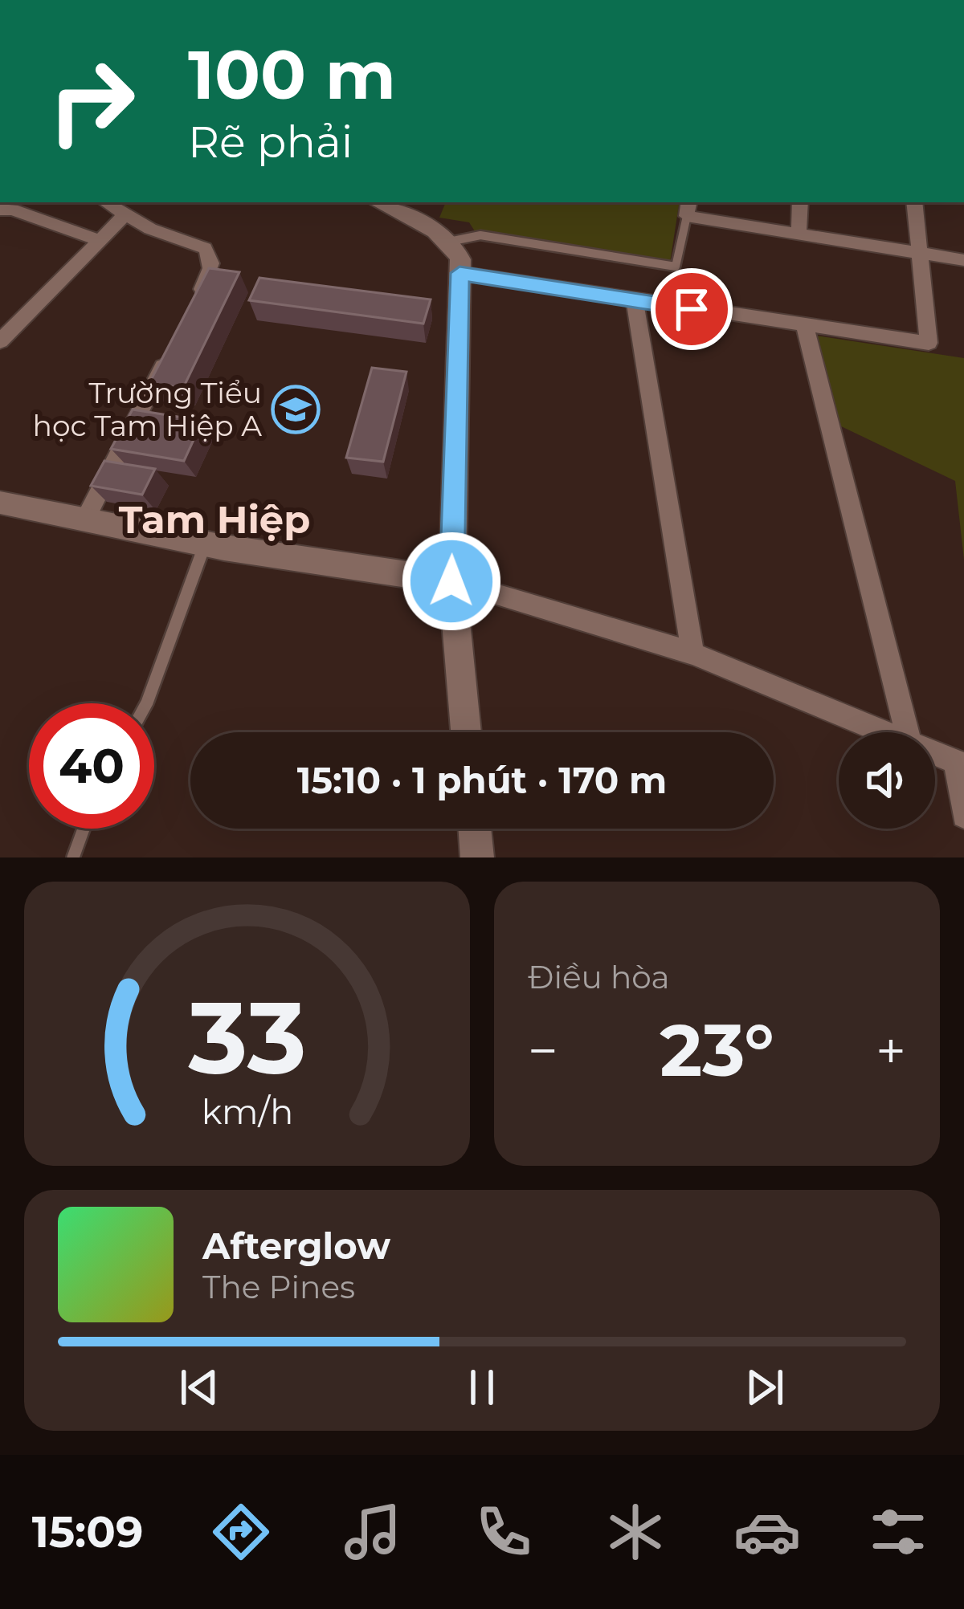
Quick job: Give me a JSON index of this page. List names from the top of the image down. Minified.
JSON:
{"districts":["Tam Hiệp"],"places":{"school or university":["Trường Tiểu học Tam Hiệp A"]},"page":{"turn":["100 m","Rẽ phải"],"limit":"40","trip":"15:10 · 1 phút · 170 m","tile":"Điều hòa","heat":["−","23°","+"],"song":["Afterglow","The Pines"],"tabs":"15:09","gauge":["33","km/h"]}}
